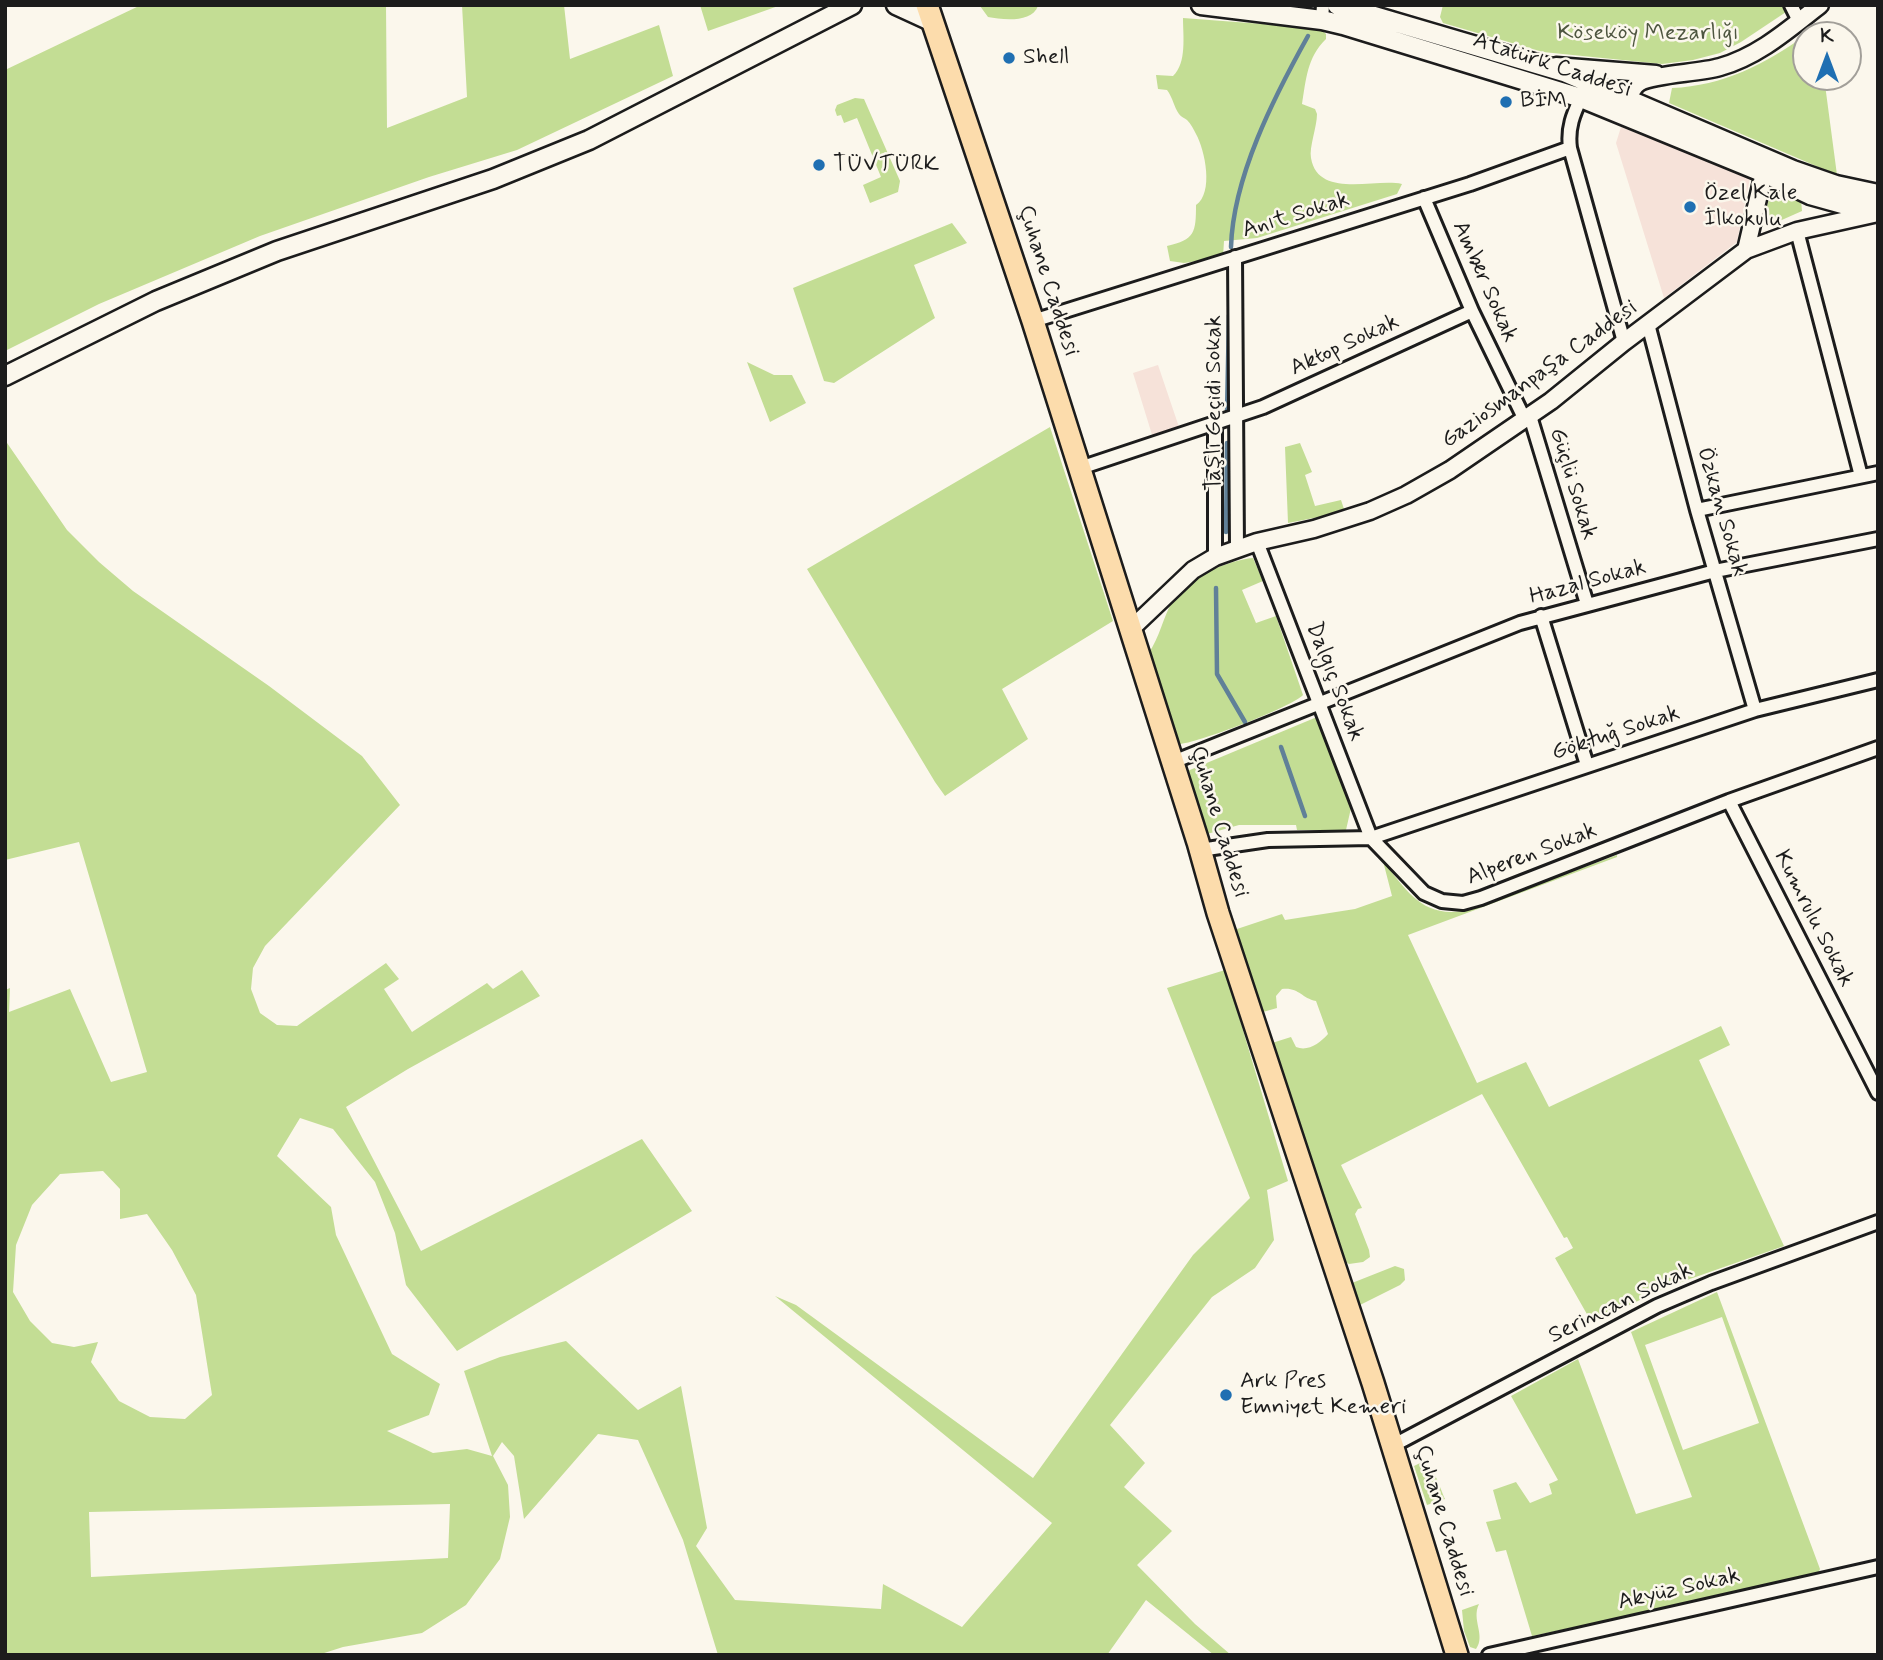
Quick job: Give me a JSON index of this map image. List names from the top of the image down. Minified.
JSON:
{"streets":{"main road":["Atatürk Caddesi","Çuhane Caddesi"],"street":["Anıt Sokak","Amber Sokak","Aktop Sokak","Gaziosmanpaşa Caddesi","Taşlı Geçidi Sokak","Güçlü Sokak","Özkan Sokak","Hazal Sokak","Dalgıç Sokak","Göktuğ Sokak","Alperen Sokak","Kumrulu Sokak","Serincan Sokak","Akyüz Sokak"]},"crossings":[["Atatürk Caddesi","Gaziosmanpaşa Caddesi"],["Anıt Sokak","Çuhane Caddesi"],["Anıt Sokak","Amber Sokak"],["Anıt Sokak","Taşlı Geçidi Sokak"],["Çuhane Caddesi","Aktop Sokak"],["Çuhane Caddesi","Gaziosmanpaşa Caddesi"],["Çuhane Caddesi","Hazal Sokak"],["Çuhane Caddesi","Serincan Sokak"],["Amber Sokak","Aktop Sokak"],["Amber Sokak","Gaziosmanpaşa Caddesi"],["Amber Sokak","Güçlü Sokak"],["Aktop Sokak","Taşlı Geçidi Sokak"],["Gaziosmanpaşa Caddesi","Taşlı Geçidi Sokak"],["Gaziosmanpaşa Caddesi","Güçlü Sokak"],["Gaziosmanpaşa Caddesi","Özkan Sokak"],["Gaziosmanpaşa Caddesi","Dalgıç Sokak"],["Güçlü Sokak","Hazal Sokak"],["Özkan Sokak","Hazal Sokak"],["Özkan Sokak","Göktuğ Sokak"],["Hazal Sokak","Dalgıç Sokak"],["Dalgıç Sokak","Göktuğ Sokak"],["Dalgıç Sokak","Alperen Sokak"],["Göktuğ Sokak","Alperen Sokak"],["Alperen Sokak","Kumrulu Sokak"]],"parks":["Köseköy Mezarlığı"],"places":["Shell","BİM","TÜVTÜRK","Özel Kale İlkokulu","Ark Pres Emniyet Kemeri"],"north":"top"}
